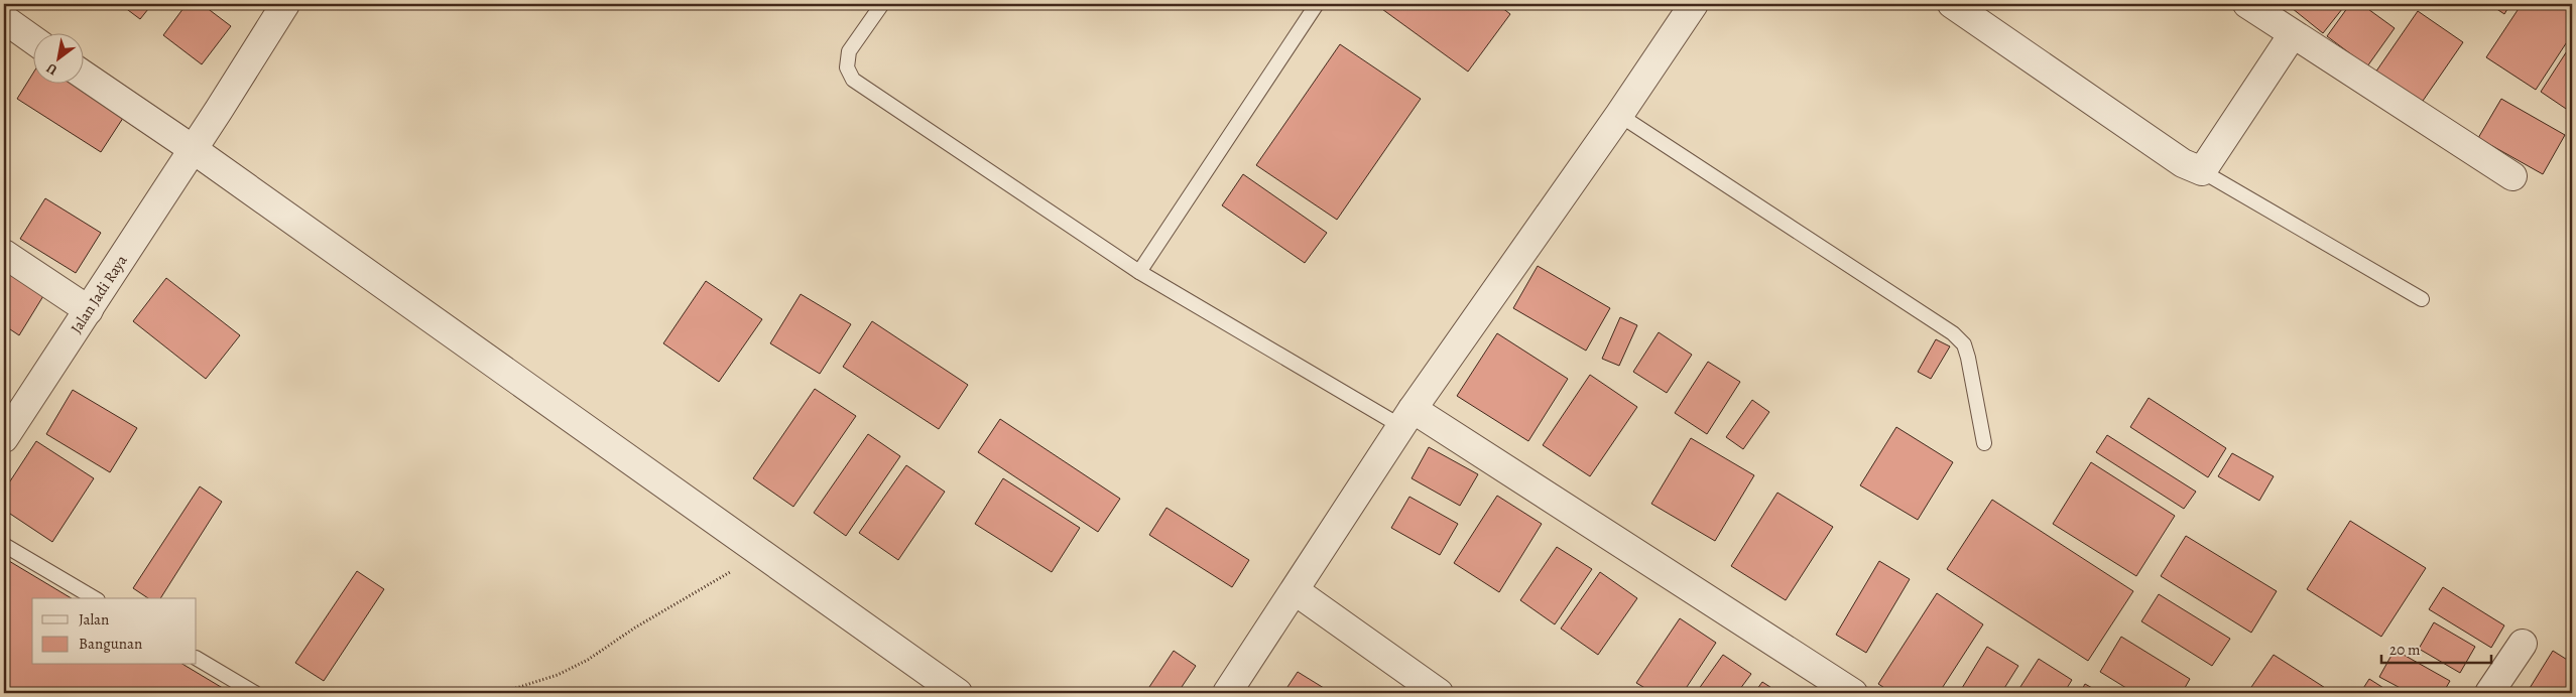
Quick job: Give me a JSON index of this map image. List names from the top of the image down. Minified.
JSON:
{"streets":{"street":["Jalan Jadi Raya"]},"legend":["Jalan","Bangunan"],"scale_bar":"20 m","north":"bottom left"}
